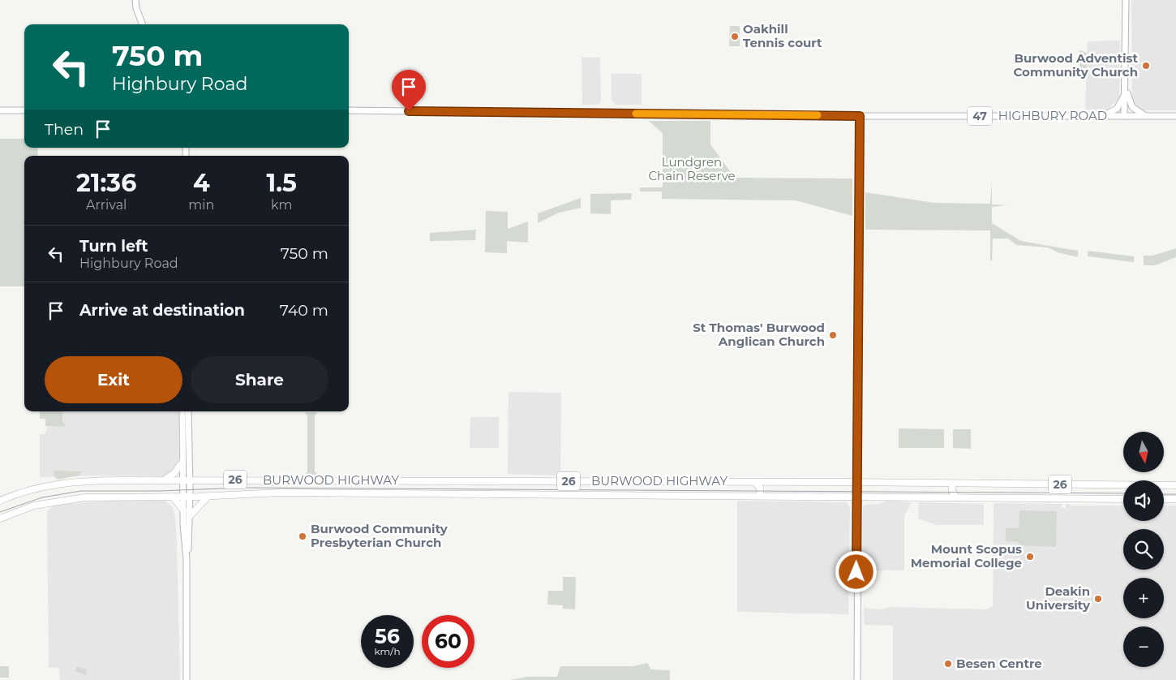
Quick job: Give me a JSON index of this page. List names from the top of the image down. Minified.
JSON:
{"streets":{"highway":["26","BURWOOD HIGHWAY"],"main road":["47","HIGHBURY ROAD"]},"crossings":[["47","HIGHBURY ROAD"]],"parks":["Lundgren Chain Reserve"],"places":["Oakhill Tennis court","Burwood Adventist Community Church","St Thomas' Burwood Anglican Church","Burwood Community Presbyterian Church","Mount Scopus Memorial College","Deakin University","Besen Centre"],"north":"bottom","page":{"turn":["750 m","Highbury Road"],"then":"Then","eta":["21:36","Arrival","4","min","1.5","km"],"list":[{"name":"Turn left","note":"Highbury Road","value":"750 m"},{"name":"Arrive at destination","value":"740 m"}],"buttons":["Exit","Share"],"map_buttons":["+","−"],"speed":"56 km/h","limit":"60"}}
